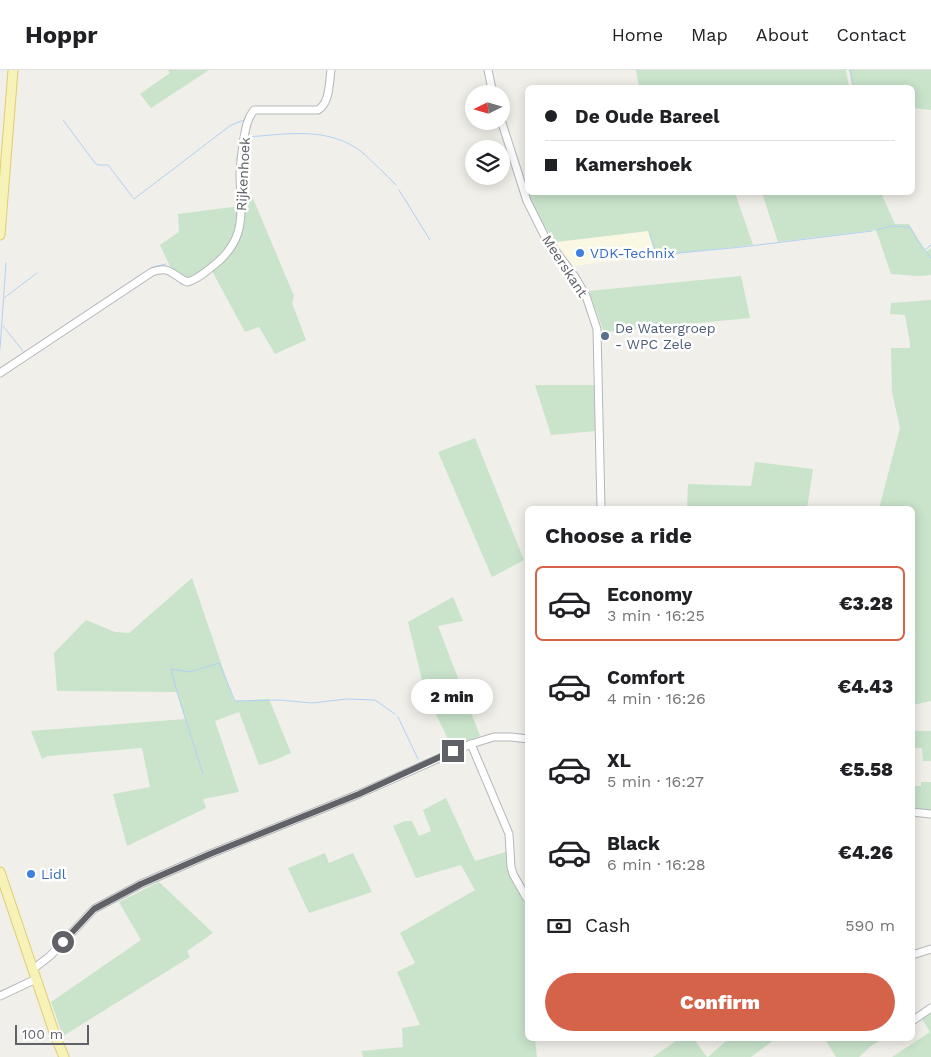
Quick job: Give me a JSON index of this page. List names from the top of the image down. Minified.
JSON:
{"streets":{"street":["Rijkenhoek","Meerskant"]},"places":["VDK-Technix","De Watergroep - WPC Zele","Lidl"],"scale_bar":"100 m","north":"left","page":{"header":"Hoppr","nav":["Home","Map","About","Contact"],"banner":["De Oude Bareel","Kamershoek"],"heading":"Choose a ride","list":[{"name":"Economy","note":"3 min · 16:25","value":"€3.28"},{"name":"Comfort","note":"4 min · 16:26","value":"€4.43"},{"name":"XL","note":"5 min · 16:27","value":"€5.58"},{"name":"Black","note":"6 min · 16:28","value":"€4.26"}],"bubble":"2 min","pay":["Cash","590 m"],"buttons":"Confirm","scale":"100 m"}}
